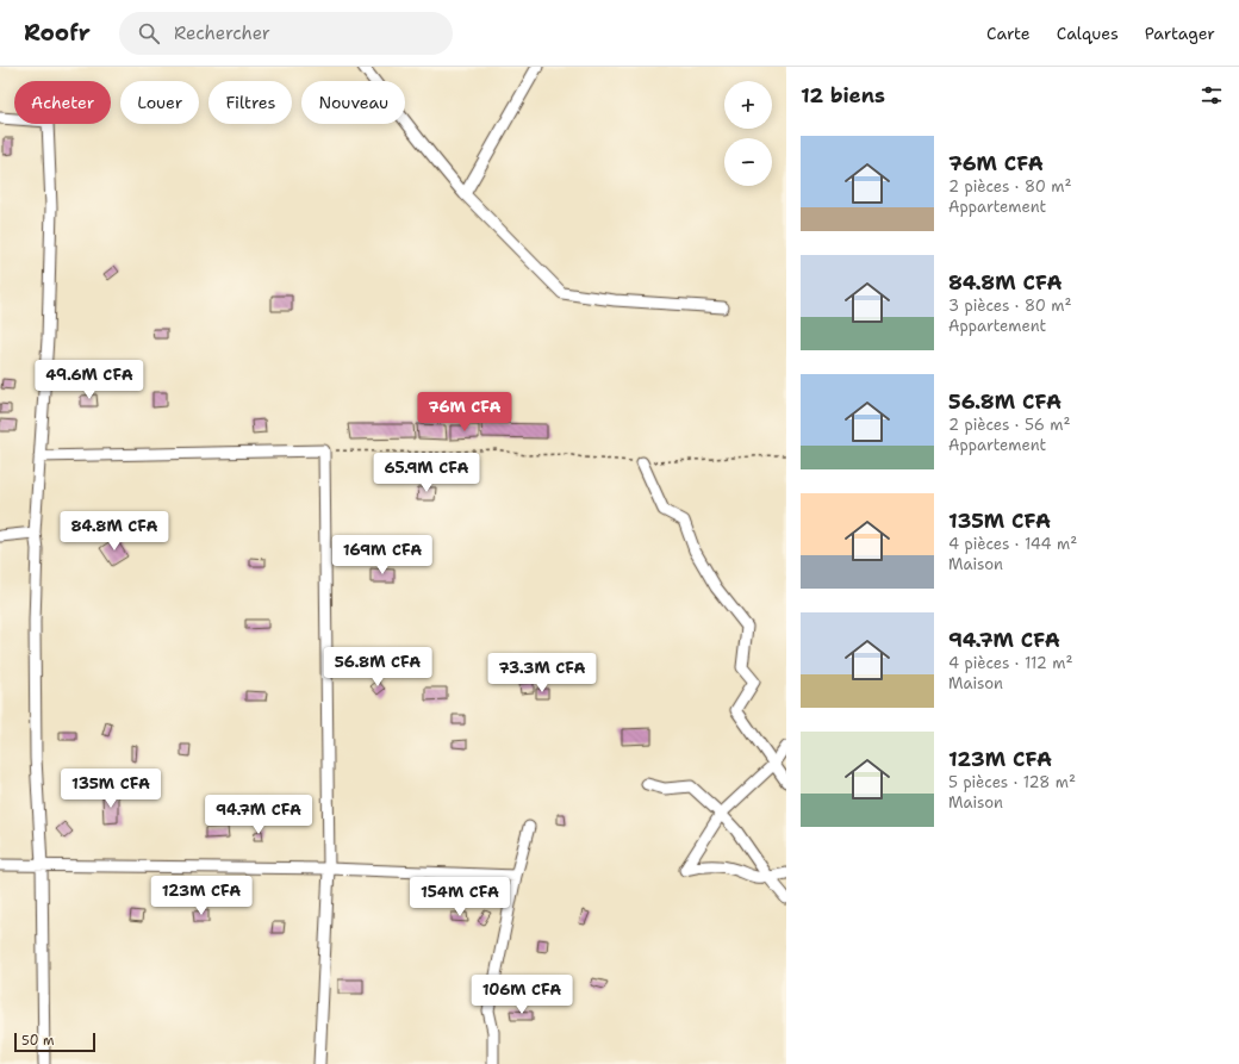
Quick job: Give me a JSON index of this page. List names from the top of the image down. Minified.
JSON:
{"scale_bar":"50 m","page":{"header":"Roofr","search":"Rechercher","nav":["Carte","Calques","Partager"],"heading":"12 biens","map_buttons":["+","−"],"chip":["Acheter","Louer","Filtres","Nouveau"],"list":[{"name":"76M CFA","note":"2 pièces · 80 m² · Appartement"},{"name":"84.8M CFA","note":"3 pièces · 80 m² · Appartement"},{"name":"56.8M CFA","note":"2 pièces · 56 m² · Appartement"},{"name":"135M CFA","note":"4 pièces · 144 m² · Maison"},{"name":"94.7M CFA","note":"4 pièces · 112 m² · Maison"},{"name":"123M CFA","note":"5 pièces · 128 m² · Maison"}],"price":["49.6M CFA","76M CFA","65.9M CFA","84.8M CFA","169M CFA","56.8M CFA","73.3M CFA","135M CFA","94.7M CFA","123M CFA","154M CFA","106M CFA"],"scale":"50 m"}}
